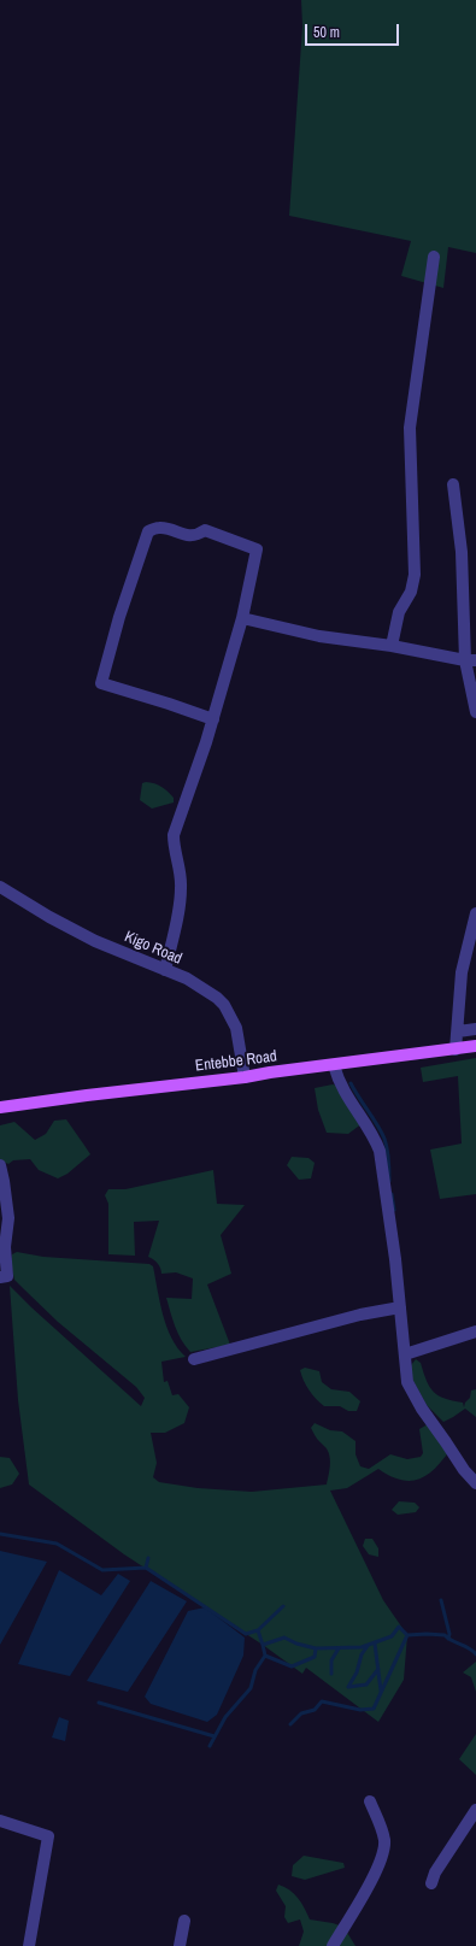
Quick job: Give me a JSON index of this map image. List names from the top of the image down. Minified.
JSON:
{"streets":{"main road":["Entebbe Road"],"street":["Kigo Road"]},"crossings":[["Kigo Road","Entebbe Road"]],"scale_bar":"50 m"}
